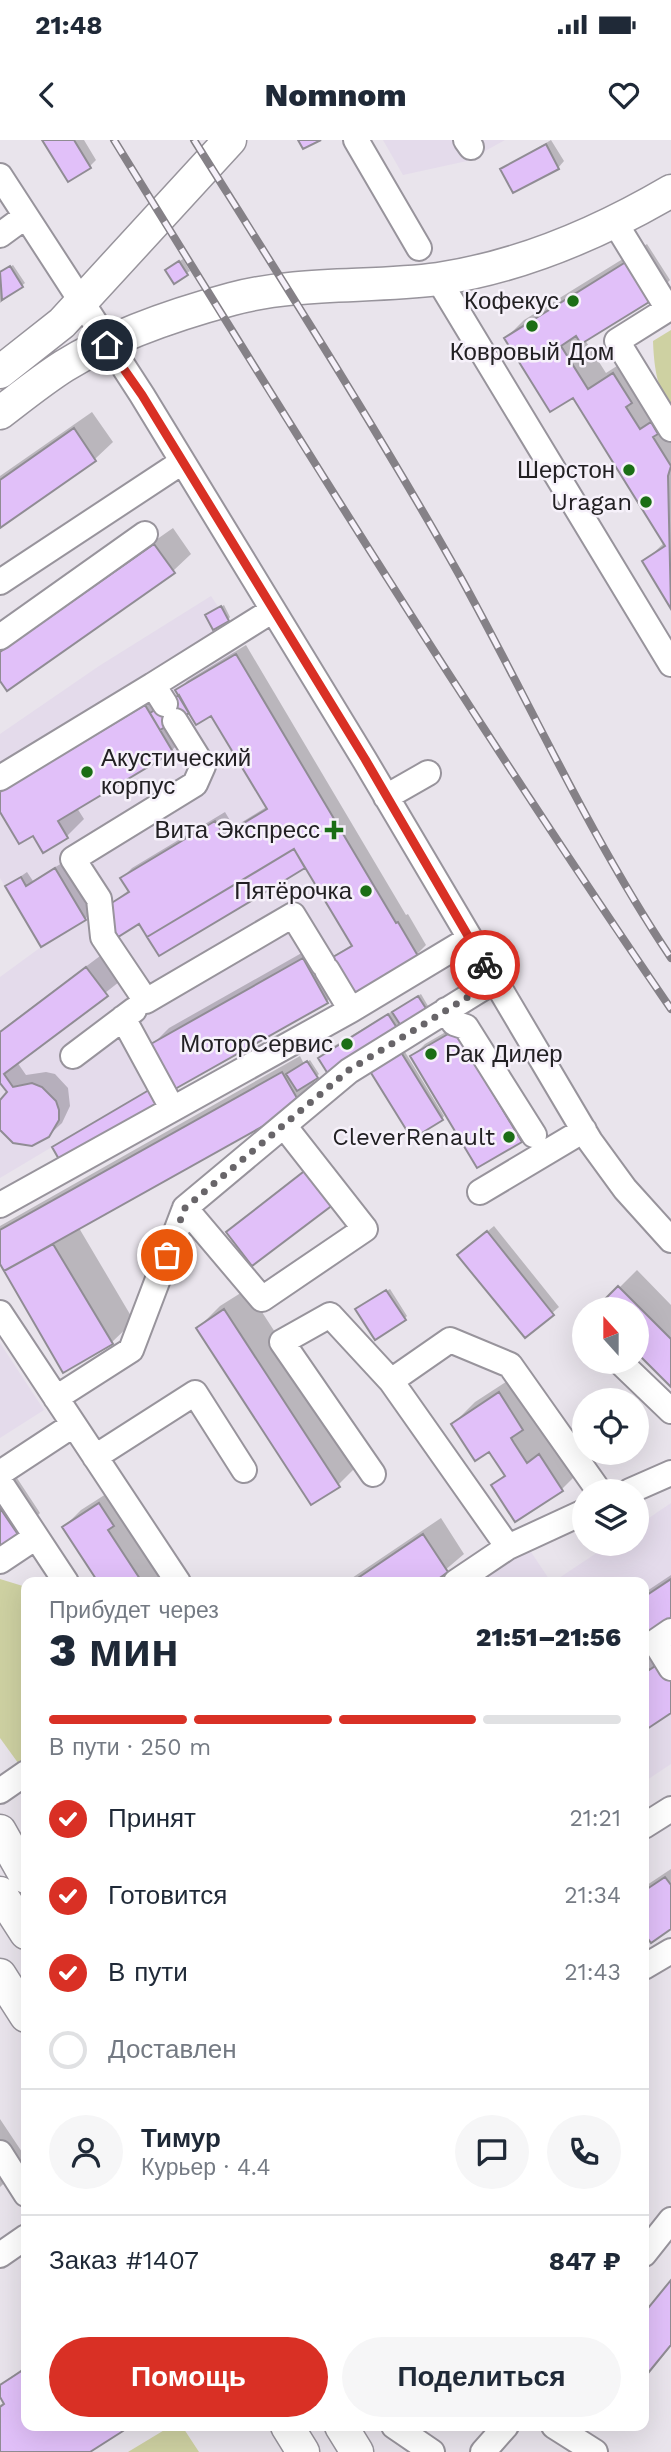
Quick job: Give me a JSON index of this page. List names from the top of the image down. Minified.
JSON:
{"places":{"other":["Кофекус","Ковровый Дом","Шерстон","Uragan","Акустический корпус","Пятёрочка","МоторСервис","Рак Дилер","CleverRenault"],"health":["Вита Экспресс"]},"north":"top","page":{"status":"21:48","header":"Nomnom","heading":["3 мин","Прибудет через","21:51–21:56"],"panel":["Тимур","Курьер · 4.4","Заказ #1407","847 ₽"],"bar":"В пути · 250 m","list":[["Принят","21:21"],["Готовится","21:34"],["В пути","21:43"],"Доставлен"],"buttons":["Помощь","Поделиться"]}}
